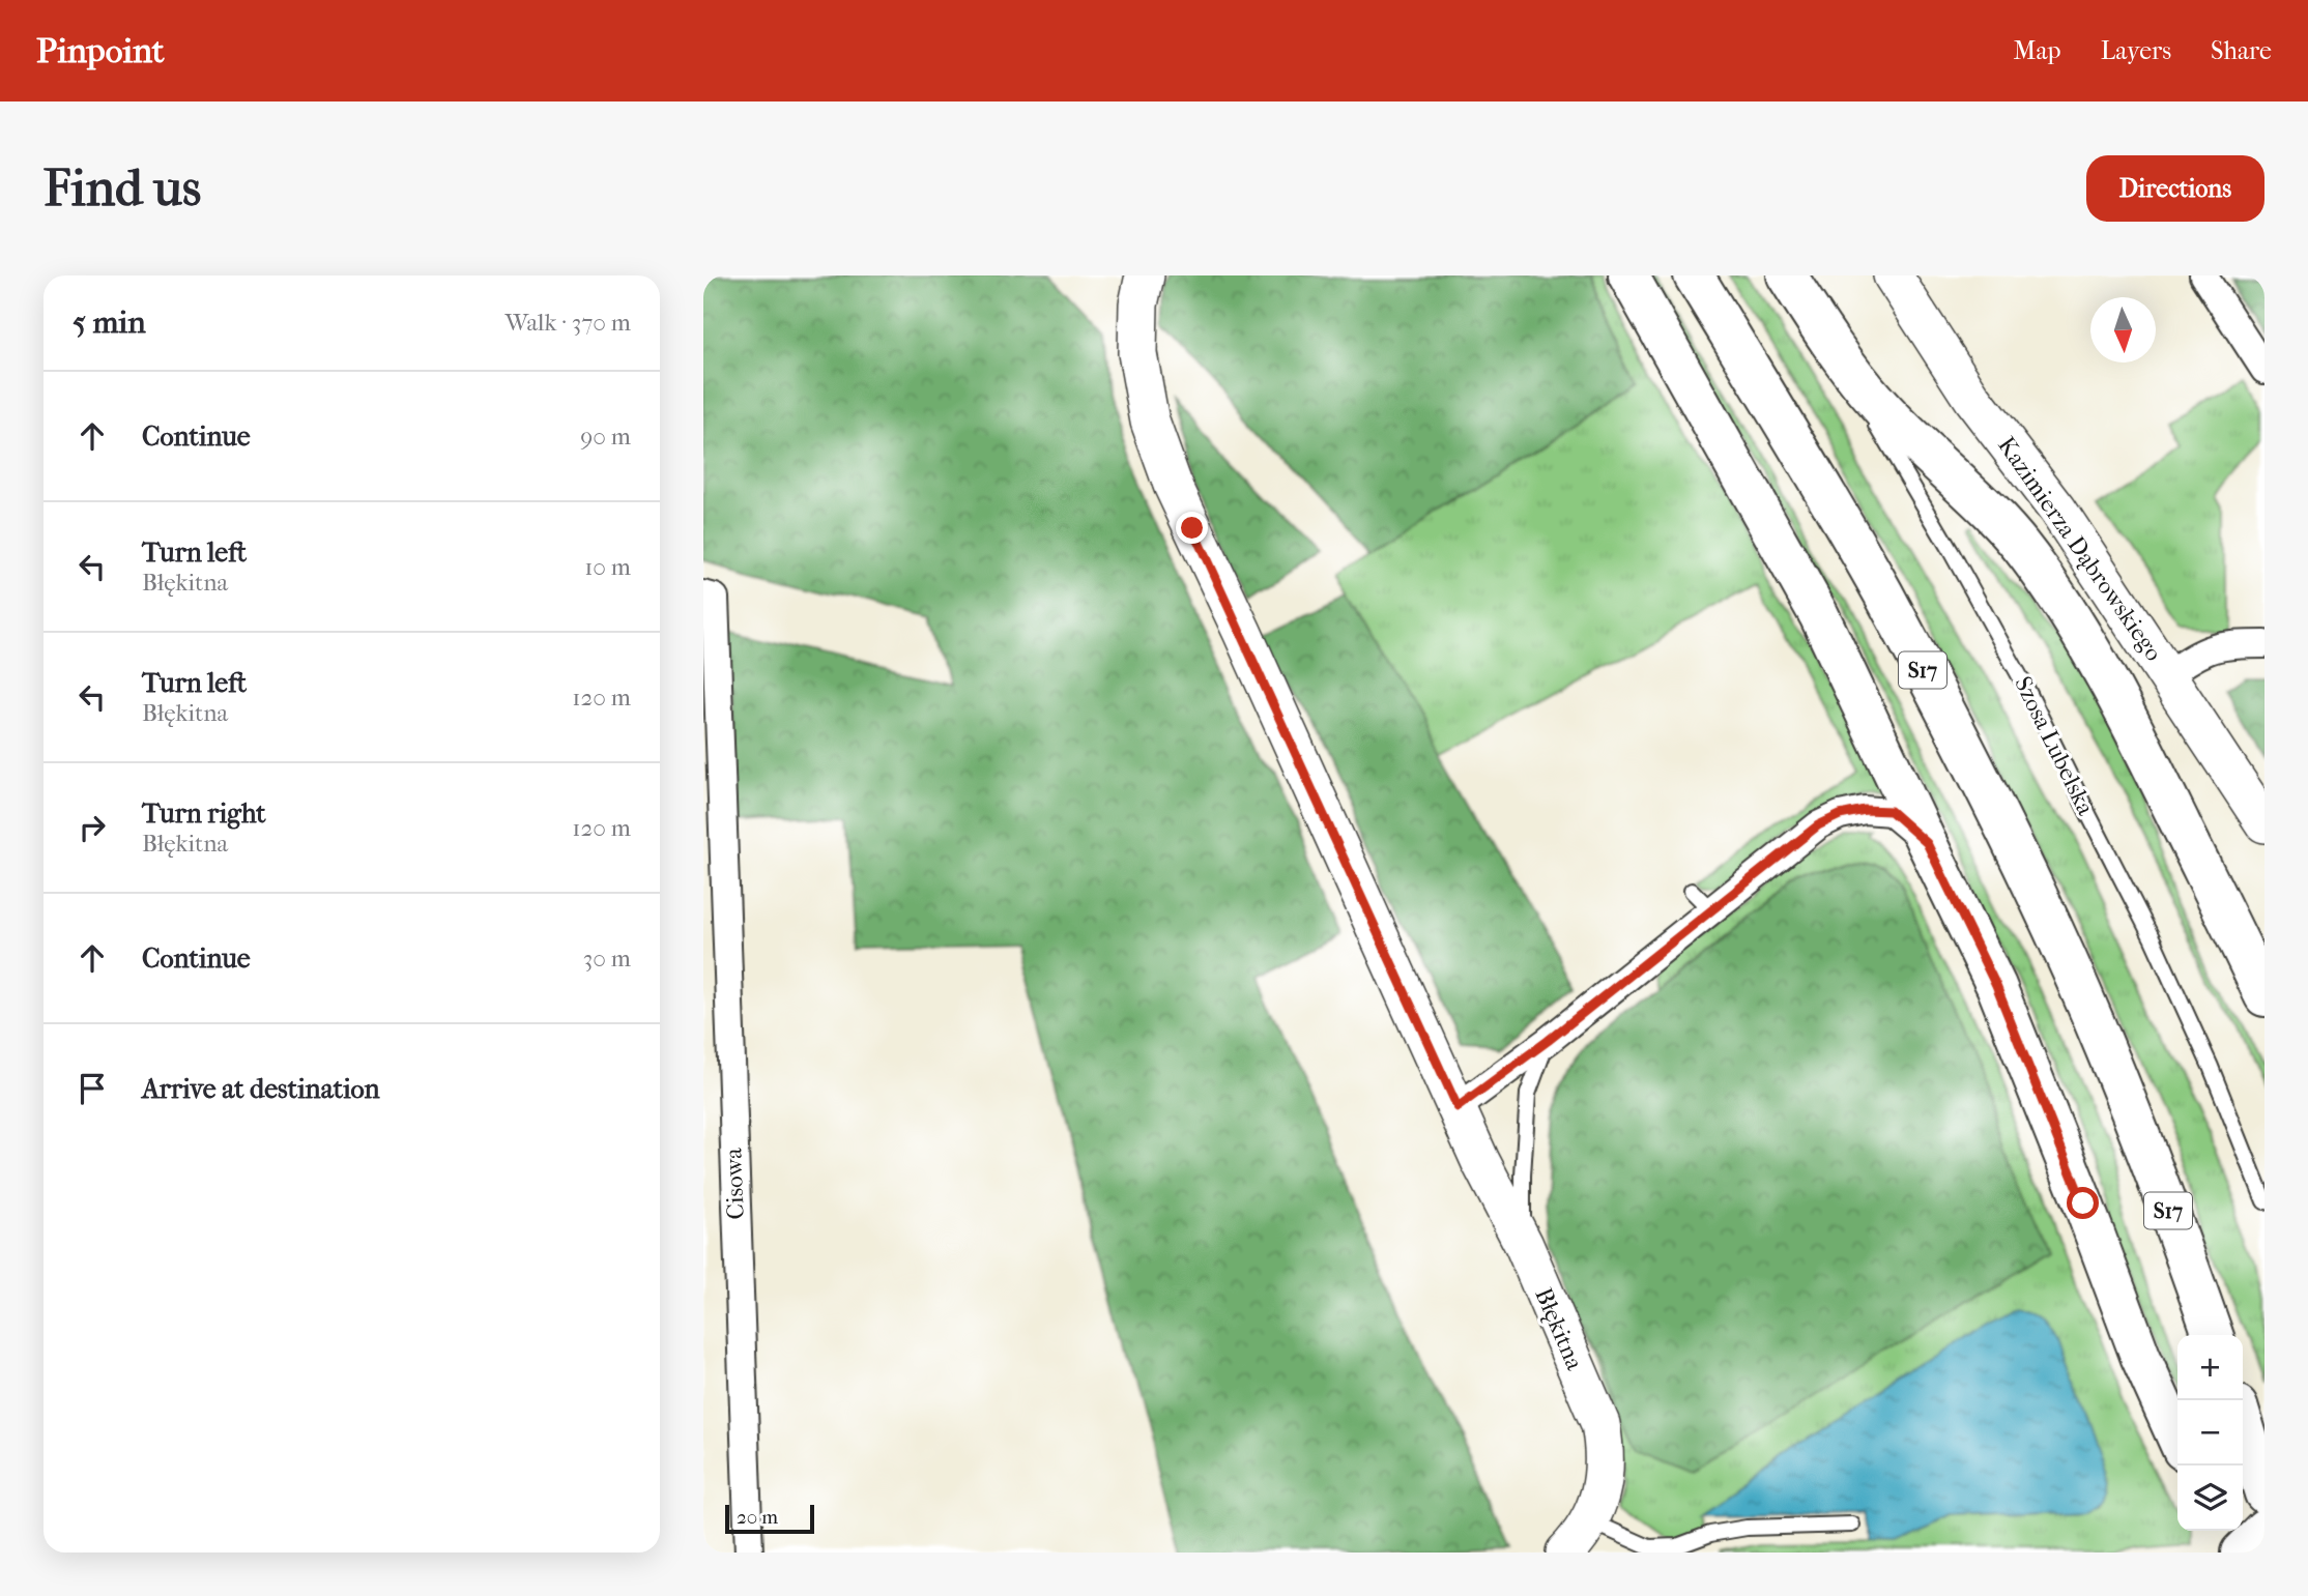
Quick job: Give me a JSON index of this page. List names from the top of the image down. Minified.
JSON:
{"streets":{"main road":["S17","Szosa Lubelska"],"street":["Kazimierza Dąbrowskiego","Cisowa","Błękitna"]},"scale_bar":"20 m","north":"bottom","page":{"header":"Pinpoint","nav":["Map","Layers","Share"],"buttons":"Directions","title":"Find us","heading":["5 min","Walk · 370 m"],"list":[["Continue","90 m"],["Turn left","Błękitna","10 m"],["Turn left","Błękitna","120 m"],["Turn right","Błękitna","120 m"],["Continue","30 m"],"Arrive at destination"],"map_buttons":["+","−"],"scale":"20 m"}}
